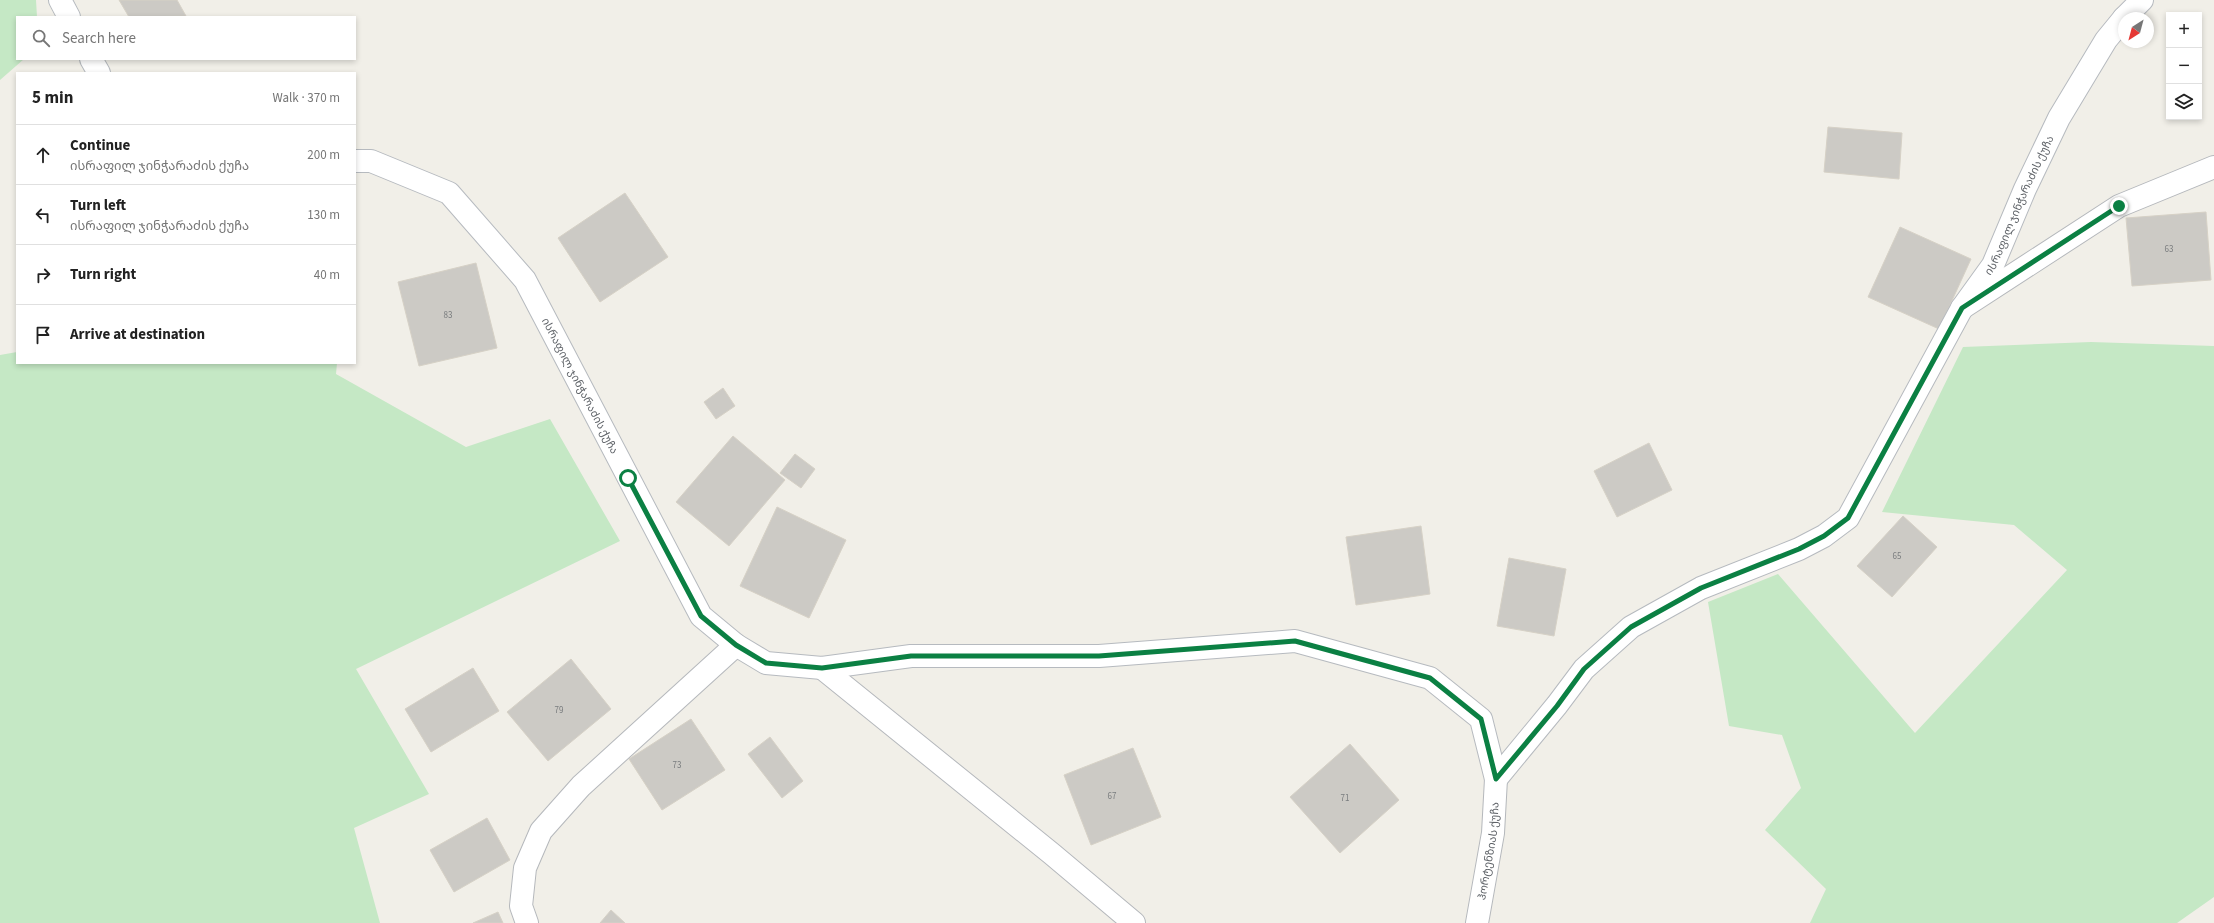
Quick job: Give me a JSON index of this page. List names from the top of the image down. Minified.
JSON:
{"streets":{"street":["ისრაფილ ჯინჭარაძის ქუჩა","ჰორტენზიას ქუჩა"]},"crossings":[["ისრაფილ ჯინჭარაძის ქუჩა","ჰორტენზიას ქუჩა"]],"house_numbers":["63","83","65","79","73","67","71"],"north":"bottom left","page":{"map_buttons":["+","−"],"search":"Search here","heading":["5 min","Walk · 370 m"],"list":[["Continue","ისრაფილ ჯინჭარაძის ქუჩა","200 m"],["Turn left","ისრაფილ ჯინჭარაძის ქუჩა","130 m"],["Turn right","40 m"],"Arrive at destination"]}}
